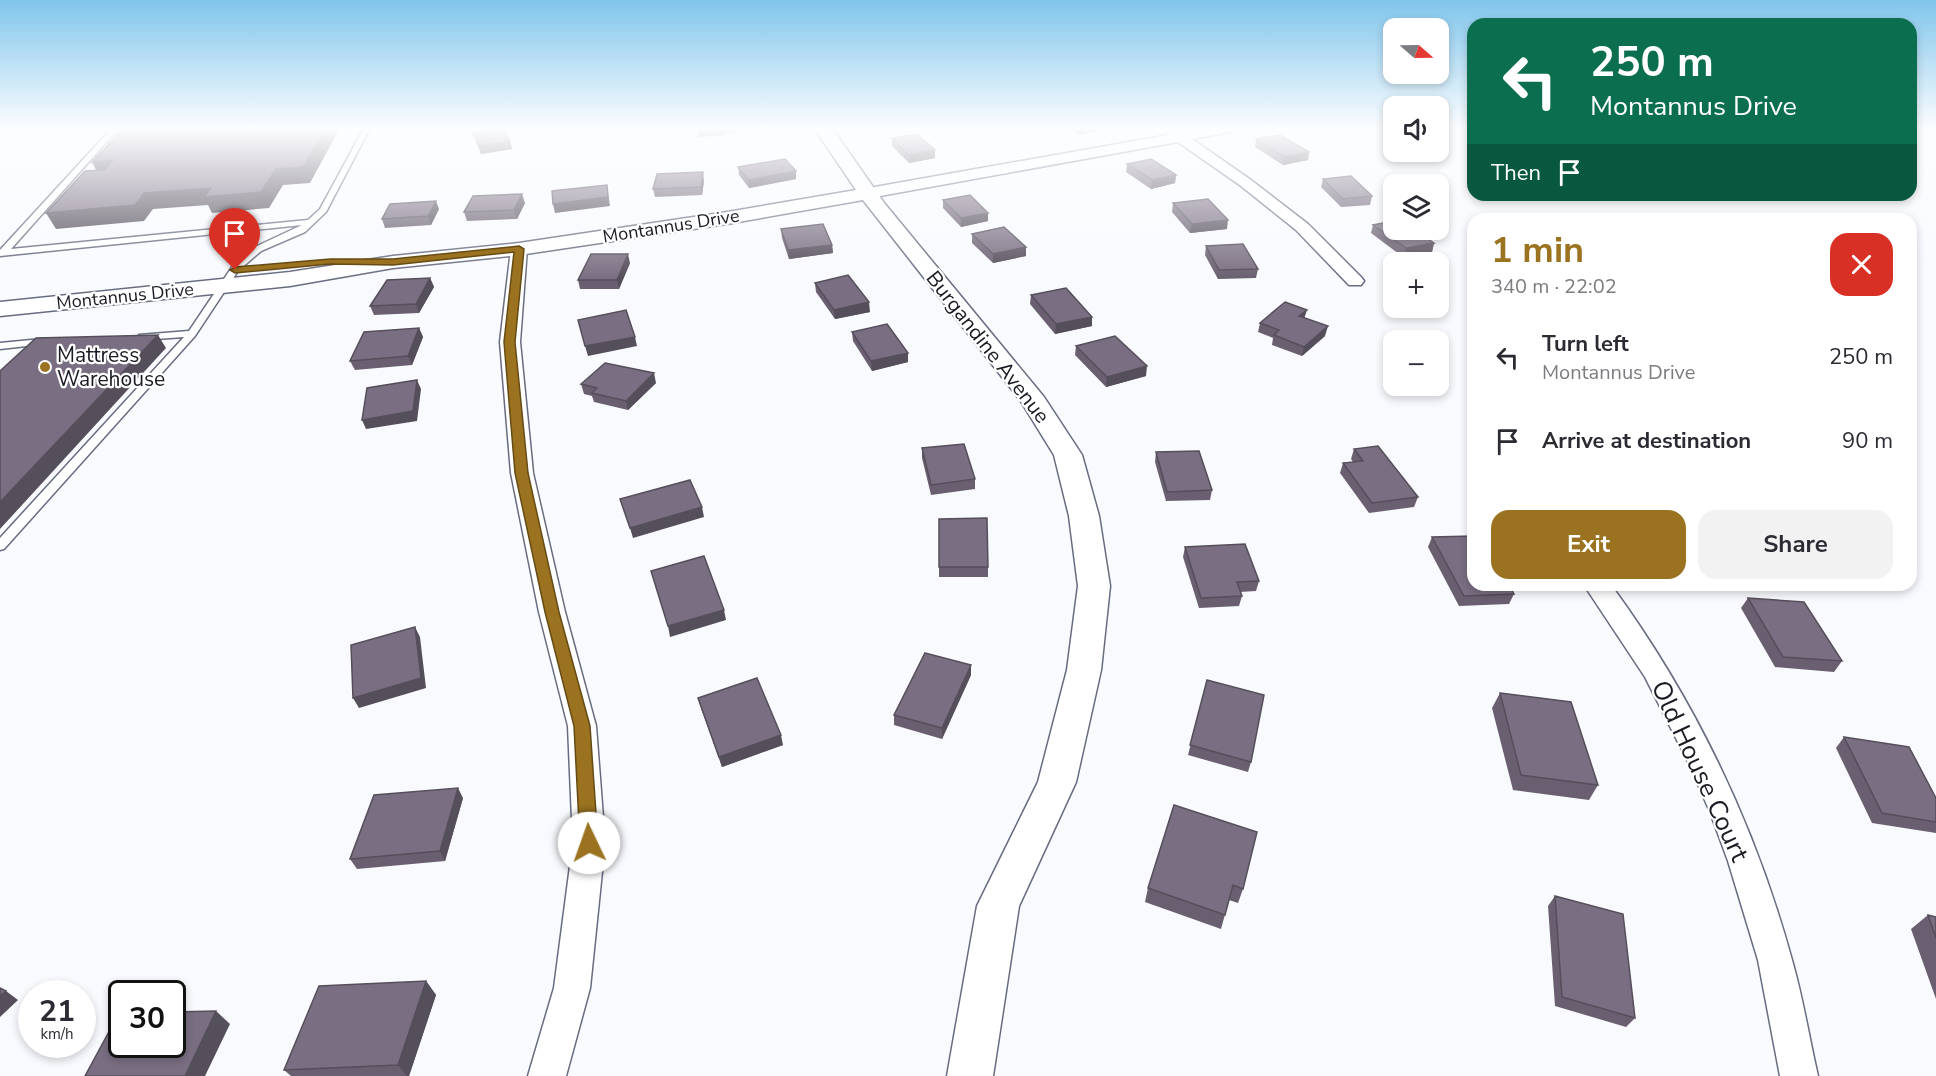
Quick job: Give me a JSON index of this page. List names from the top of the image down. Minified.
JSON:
{"streets":{"street":["Montannus Drive","Burgandine Avenue","Old House Court"]},"crossings":[["Montannus Drive","Burgandine Avenue"]],"places":["Mattress Warehouse"],"north":"right","page":{"map_buttons":["+","−"],"turn":["250 m","Montannus Drive"],"then":"Then","heading":["1 min","340 m · 22:02"],"list":[{"name":"Turn left","note":"Montannus Drive","value":"250 m"},{"name":"Arrive at destination","value":"90 m"}],"buttons":["Exit","Share"],"speed":"21 km/h","limit":"30"}}
